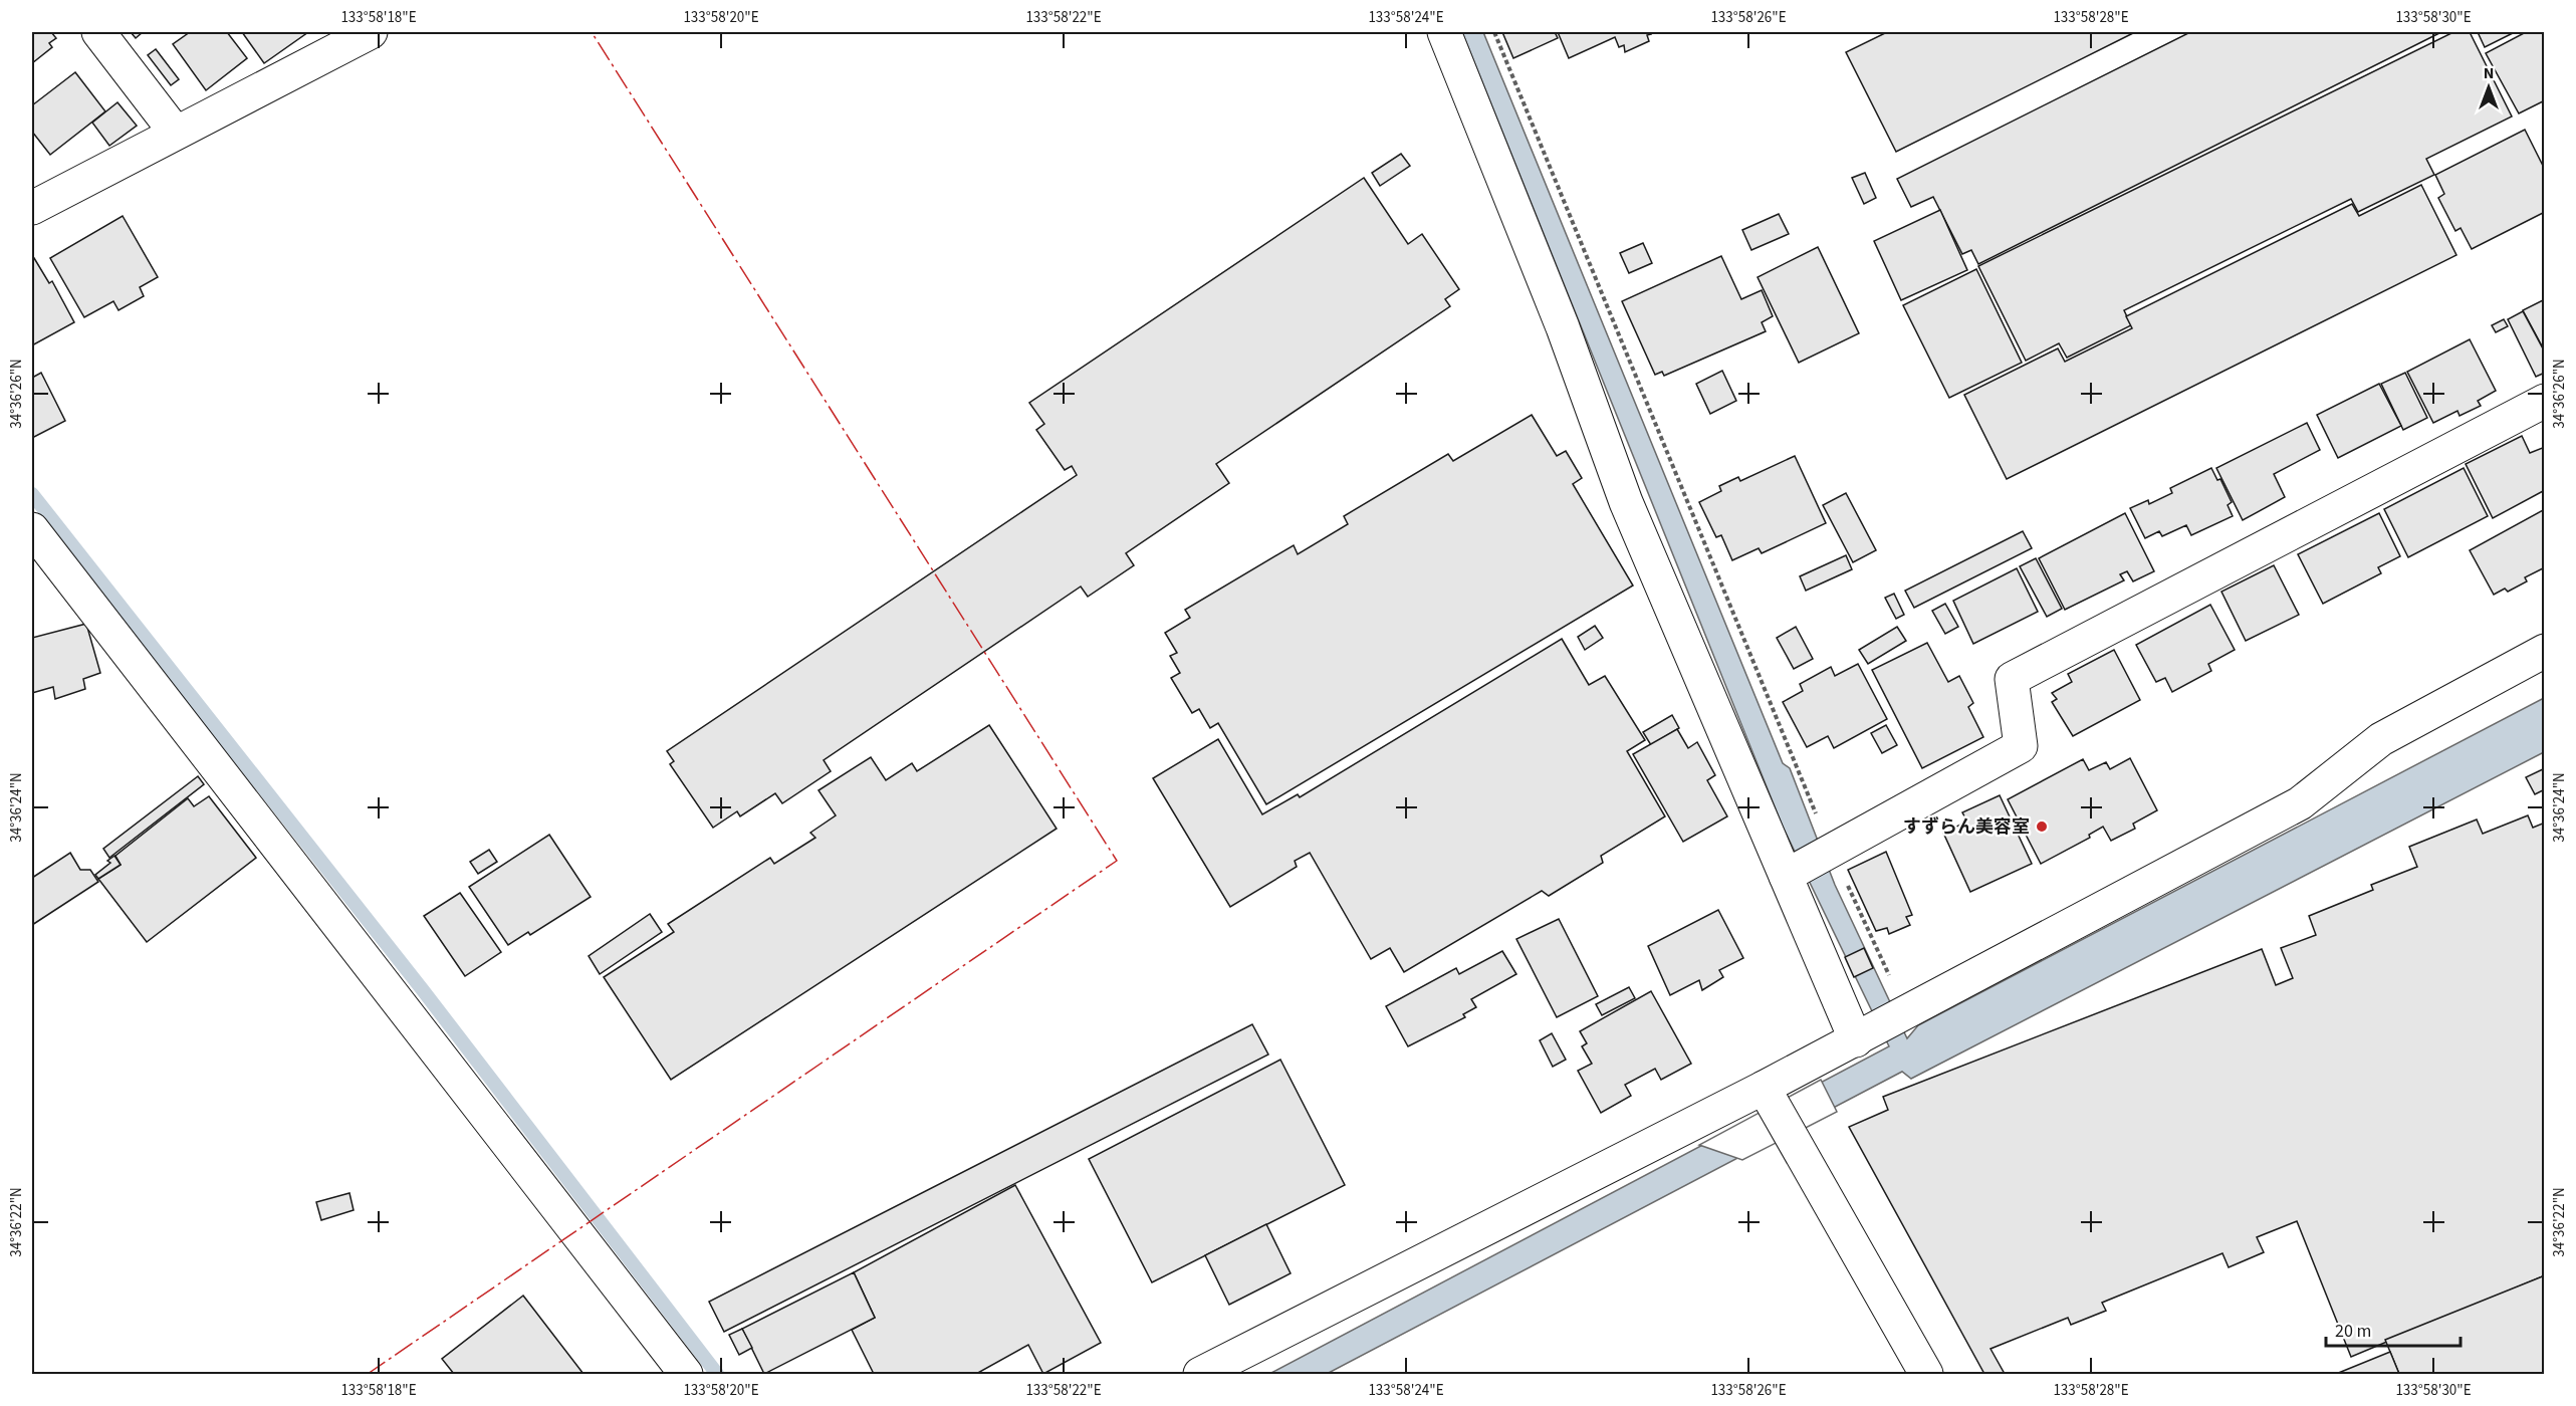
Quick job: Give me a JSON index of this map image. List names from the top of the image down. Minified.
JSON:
{"places":["すずらん美容室"],"scale_bar":"20 m","north":"top","coordinates":["133°58'18\"E","133°58'20\"E","133°58'22\"E","133°58'24\"E","133°58'26\"E","133°58'28\"E","133°58'30\"E","34°36'26\"N","34°36'24\"N","34°36'22\"N"]}
